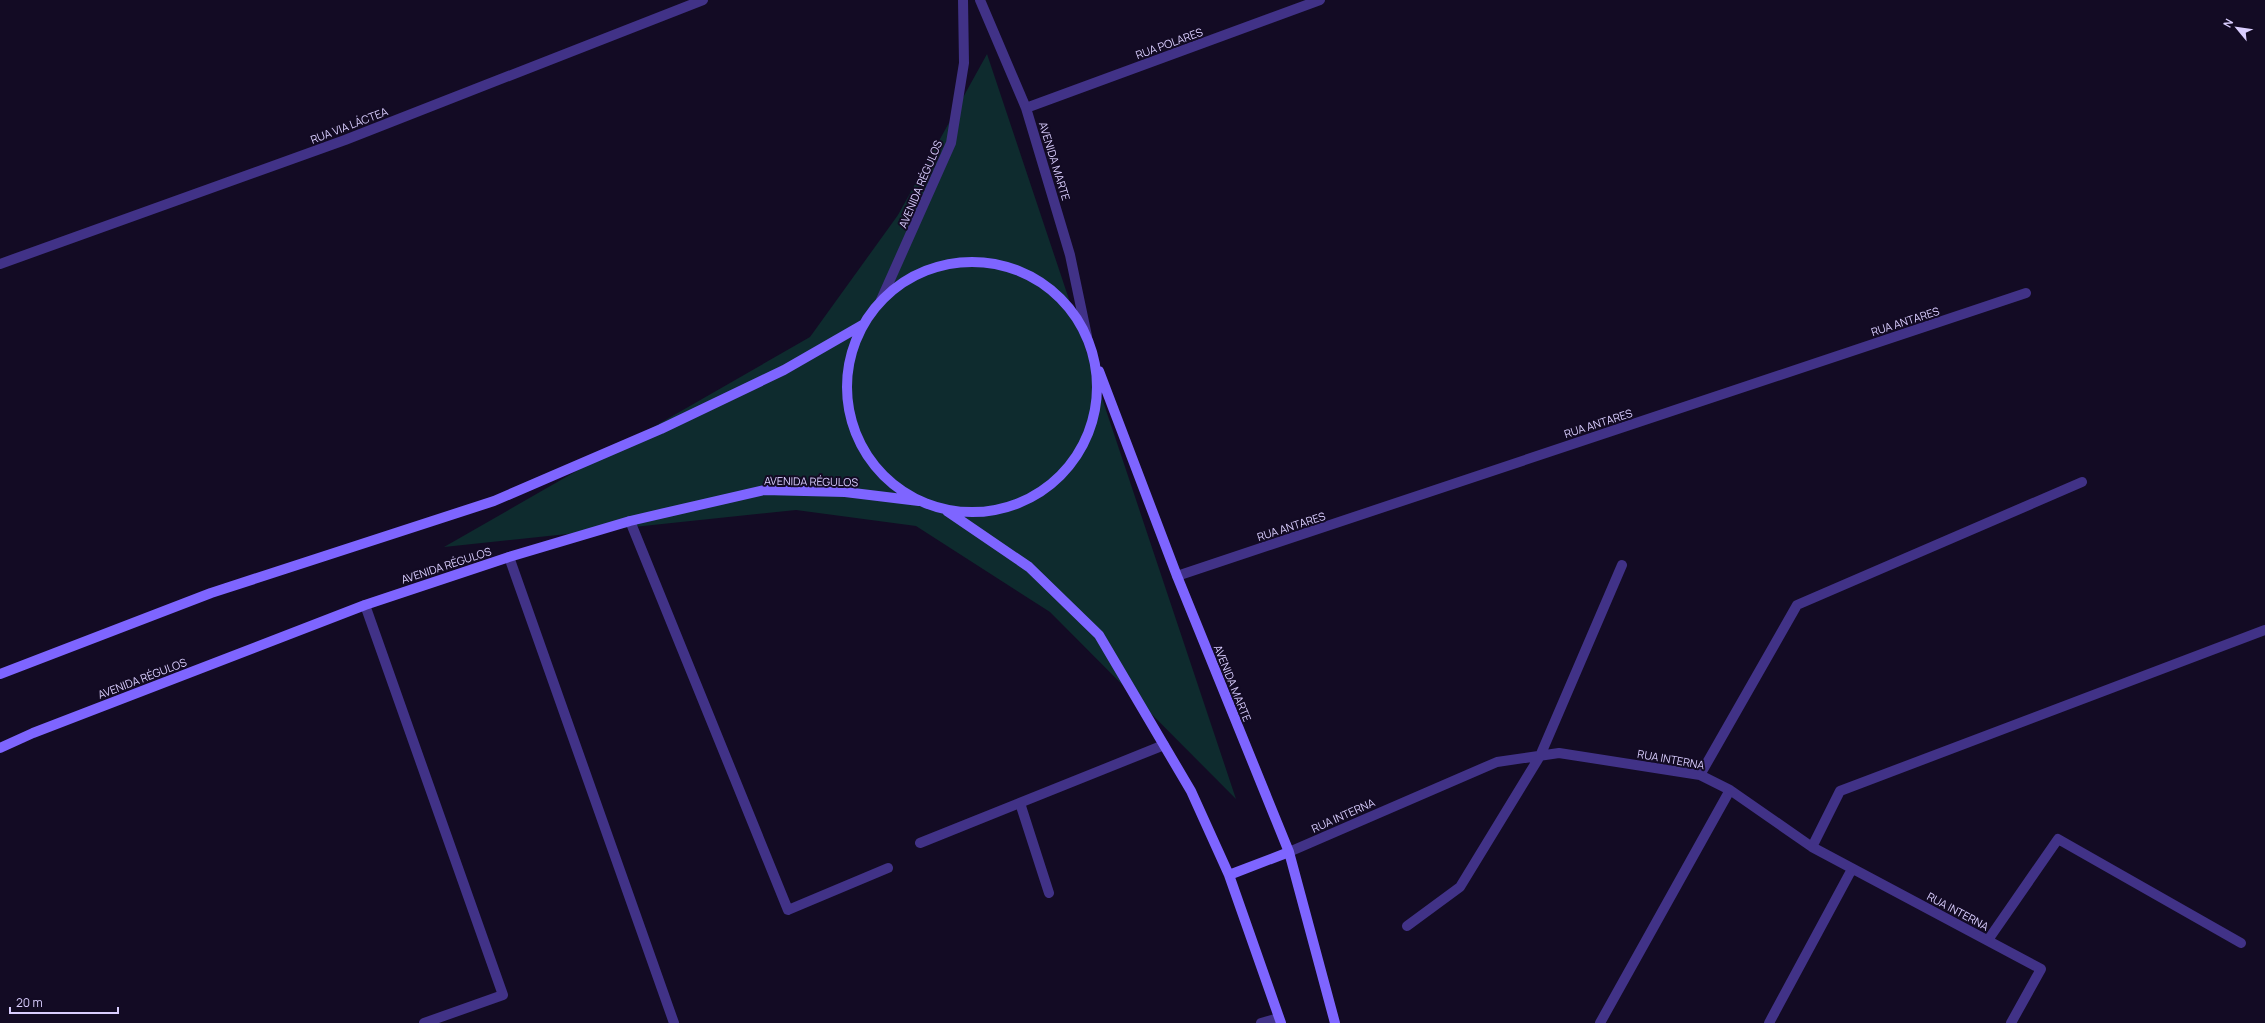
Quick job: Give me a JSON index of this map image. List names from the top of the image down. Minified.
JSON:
{"streets":{"street":["RUA POLARES","RUA VIA LÁCTEA","AVENIDA MARTE","AVENIDA RÉGULOS","RUA ANTARES","RUA INTERNA"]},"crossings":[["RUA POLARES","AVENIDA MARTE"],["AVENIDA MARTE","RUA ANTARES"],["AVENIDA MARTE","RUA INTERNA"]],"scale_bar":"20 m","north":"top left"}
